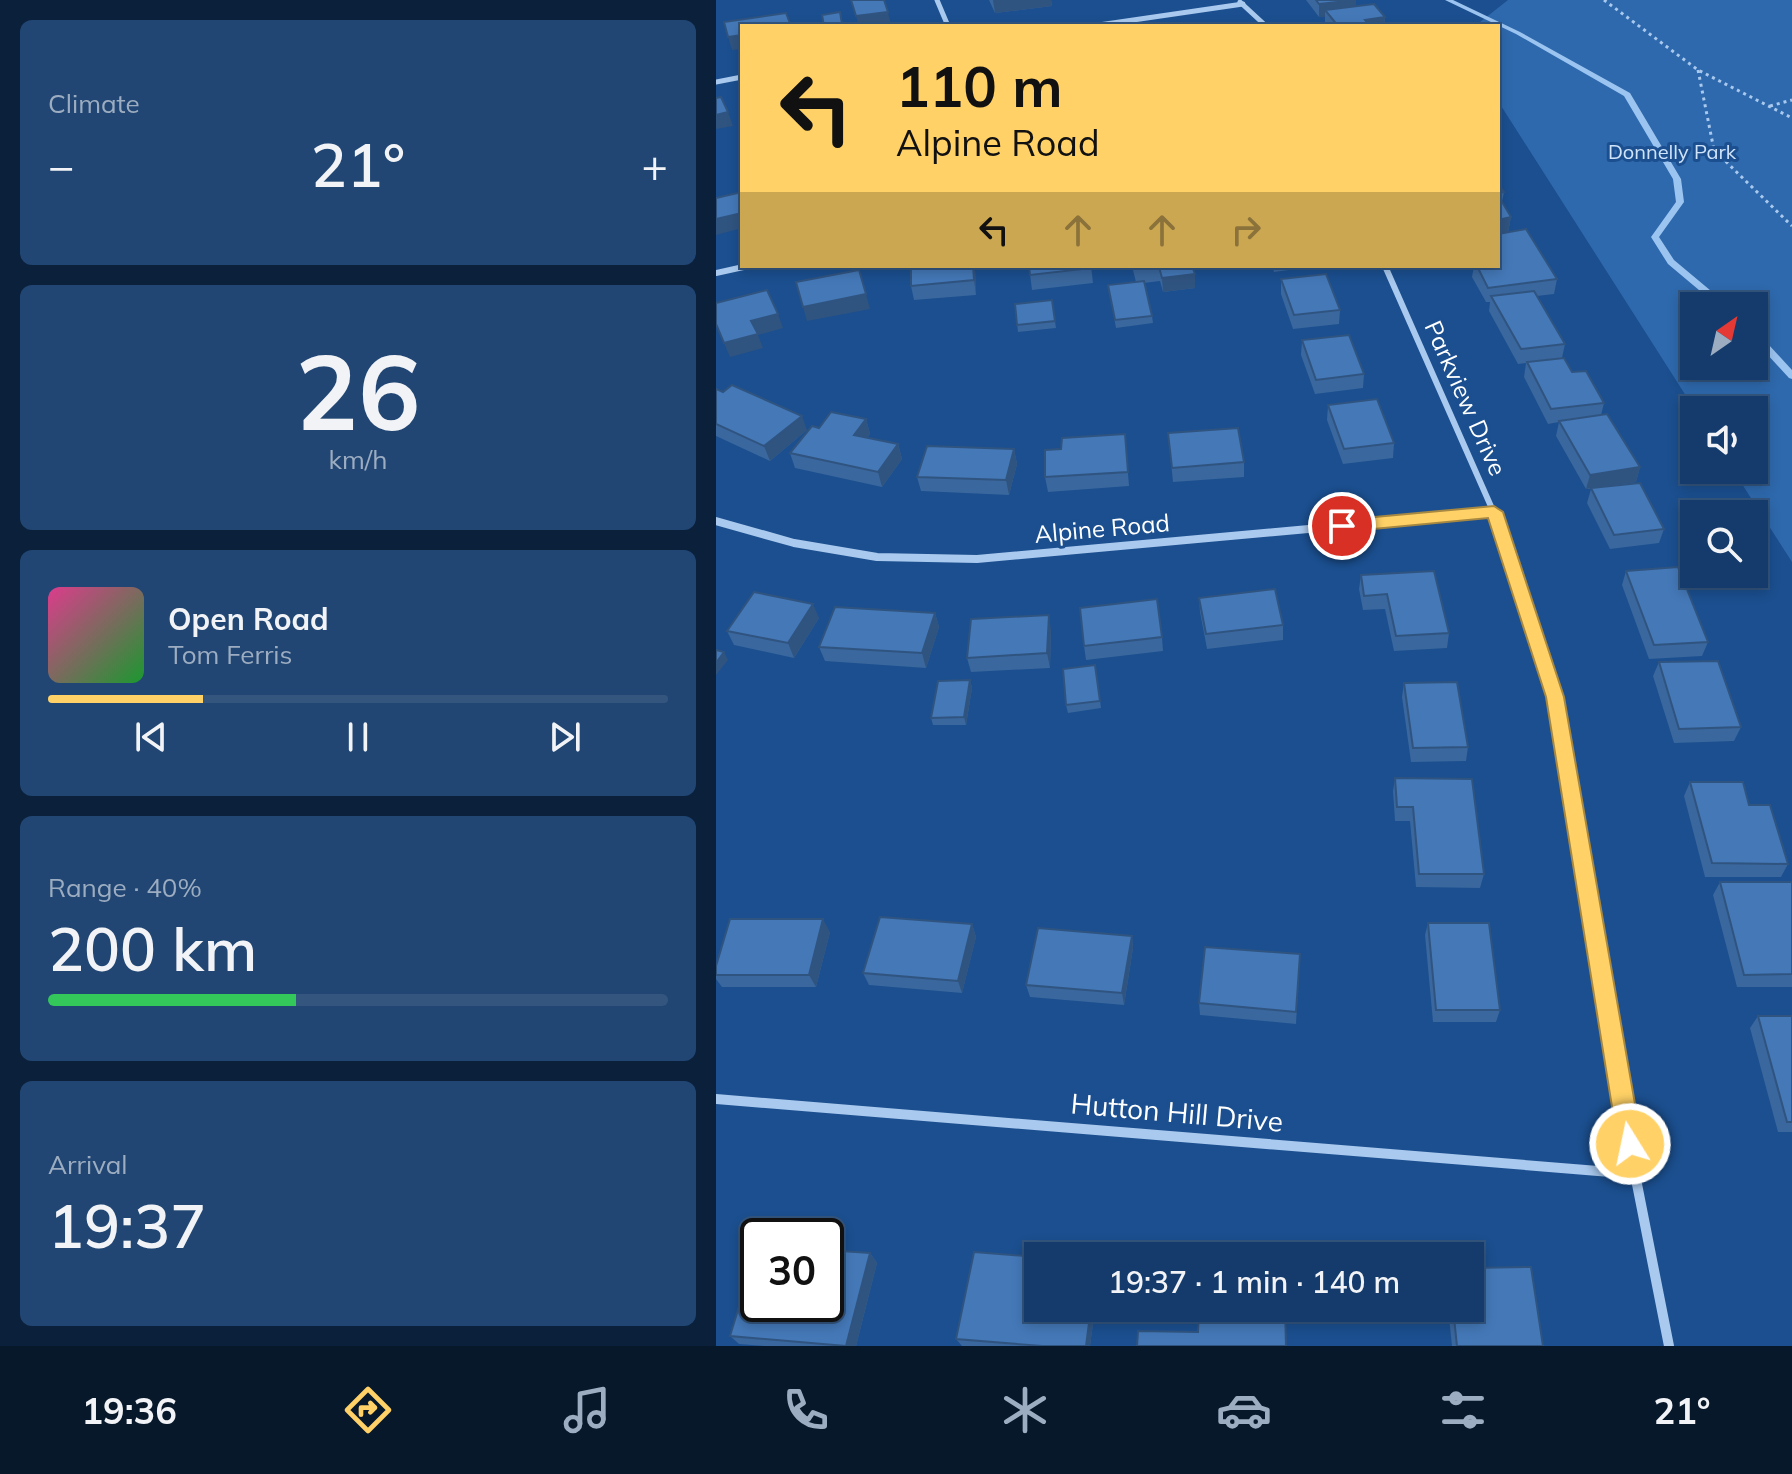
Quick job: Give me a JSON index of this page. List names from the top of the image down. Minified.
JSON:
{"streets":{"street":["Parkview Drive","Alpine Road","Hutton Hill Drive"]},"crossings":[["Parkview Drive","Alpine Road"],["Parkview Drive","Hutton Hill Drive"]],"parks":["Donnelly Park"],"north":"top right","page":{"tile":["Climate",["26","km/h"],["Range · 40%","200 km"],["Arrival","19:37"]],"turn":["110 m","Alpine Road"],"heat":["−","21°","+"],"song":["Open Road","Tom Ferris"],"limit":"30","trip":"19:37 · 1 min · 140 m","tabs":["19:36","21°"]}}
